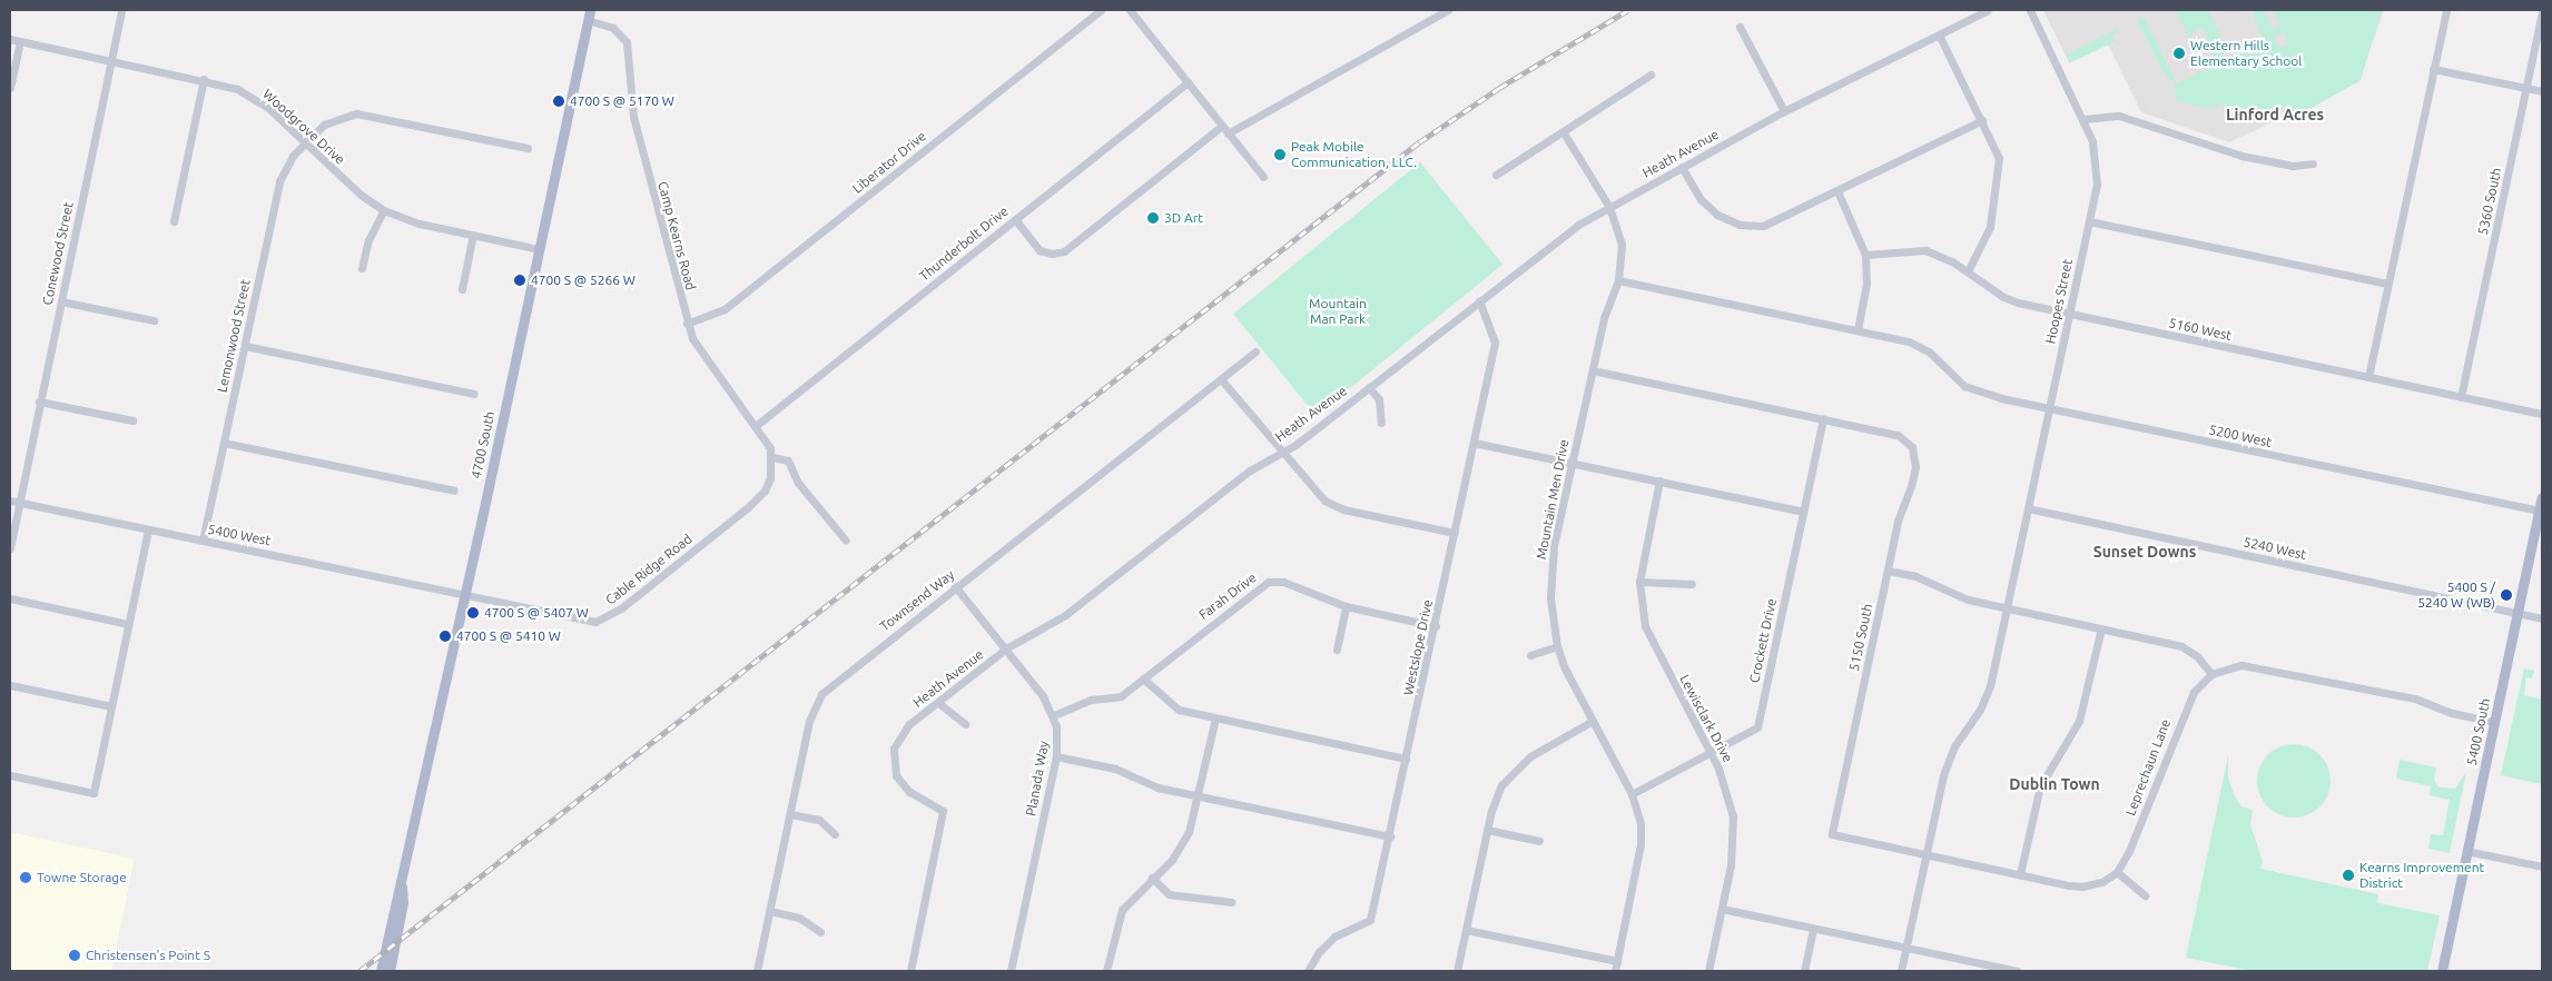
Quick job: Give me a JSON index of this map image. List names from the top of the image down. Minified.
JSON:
{"streets":{"main road":["4700 South","5400 South"],"street":["Woodgrove Drive","Heath Avenue","Liberator Drive","5360 South","Camp Kearns Road","Thunderbolt Drive","Conewood Street","Hoopes Street","5160 West","Lemonwood Street","5200 West","Mountain Men Drive","5400 West","5240 West","Cable Ridge Road","Farah Drive","Townsend Way","5150 South","Crockett Drive","Westslope Drive","Lewisclark Drive","Leprechaun Lane","Planada Way"]},"crossings":[["Woodgrove Drive","Conewood Street"],["Woodgrove Drive","Lemonwood Street"],["Woodgrove Drive","4700 South"],["Heath Avenue","Mountain Men Drive"],["Heath Avenue","Westslope Drive"],["Liberator Drive","Camp Kearns Road"],["5360 South","5160 West"],["Camp Kearns Road","Thunderbolt Drive"],["Camp Kearns Road","4700 South"],["Camp Kearns Road","Cable Ridge Road"],["Conewood Street","5400 West"],["Hoopes Street","5160 West"],["Hoopes Street","5200 West"],["Hoopes Street","5240 West"],["Hoopes Street","5150 South"],["Lemonwood Street","5400 West"],["5200 West","Mountain Men Drive"],["5200 West","5400 South"],["4700 South","5400 West"],["4700 South","Cable Ridge Road"],["Mountain Men Drive","Crockett Drive"],["5400 West","Cable Ridge Road"],["5240 West","5400 South"],["Farah Drive","Westslope Drive"],["Farah Drive","Planada Way"],["5150 South","Crockett Drive"],["Crockett Drive","Lewisclark Drive"]],"districts":["Linford Acres","Sunset Downs","Dublin Town"],"parks":["Mountain Man Park"],"places":["Western Hills Elementary School","4700 S @ 5170 W","Peak Mobile Communication, LLC.","3D Art","4700 S @ 5266 W","5400 S / 5240 W (WB)","4700 S @ 5407 W","4700 S @ 5410 W","Kearns Improvement District","Towne Storage","Christensen's Point S"]}
